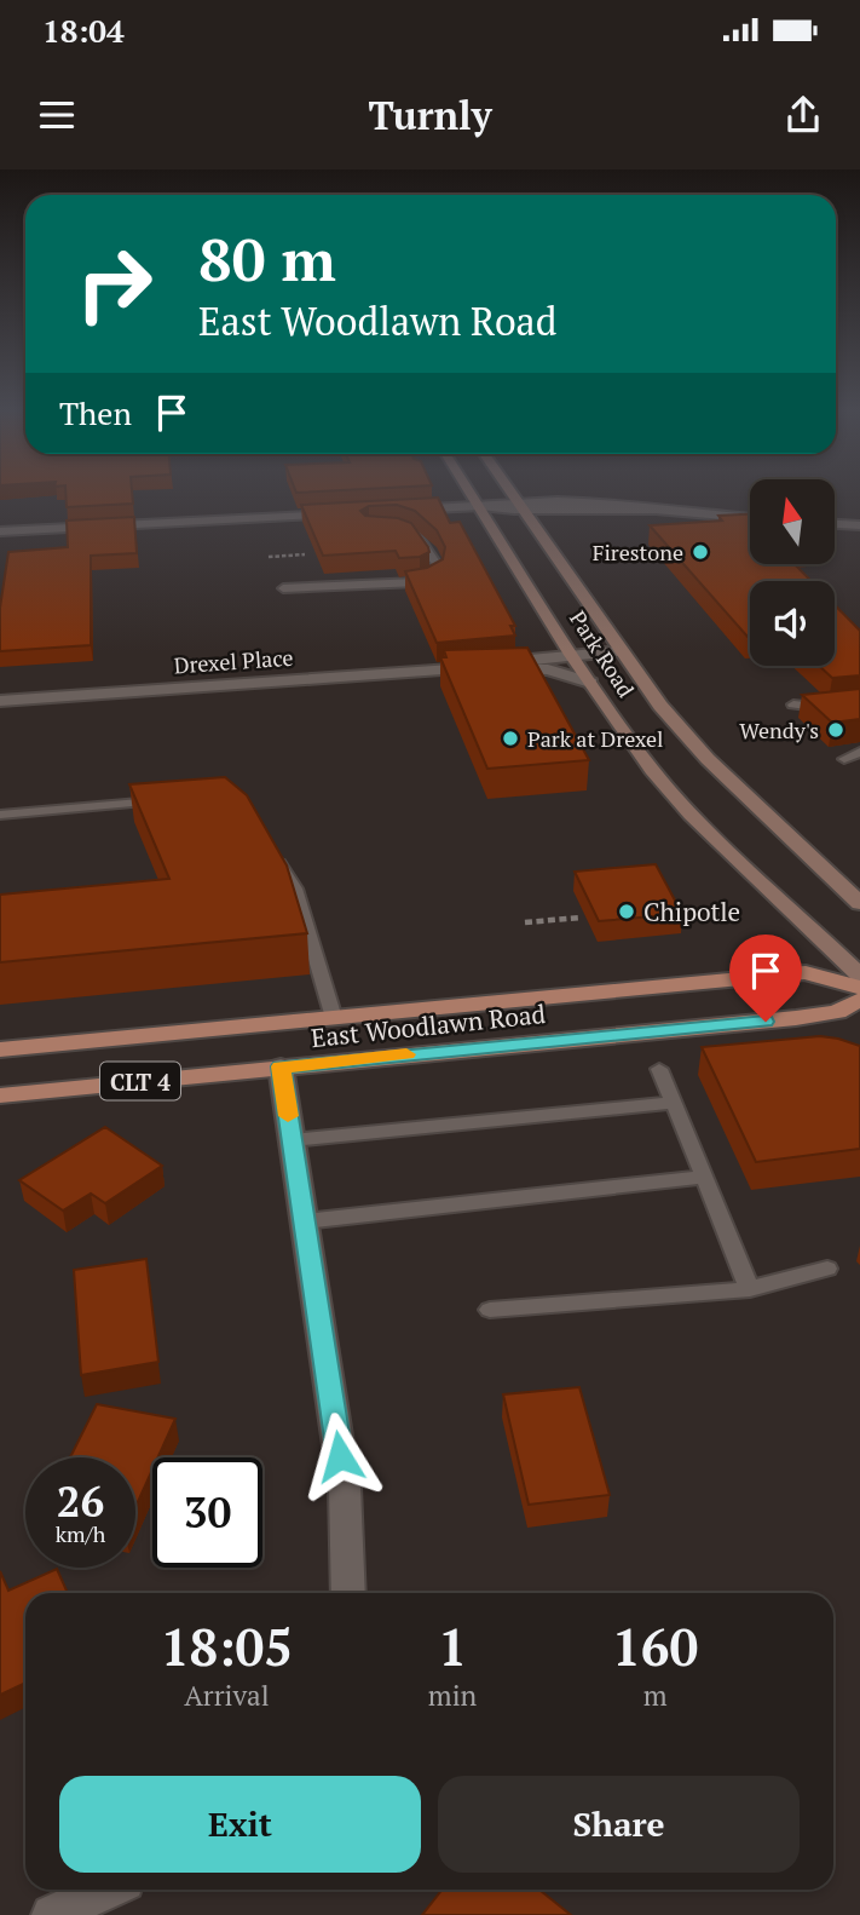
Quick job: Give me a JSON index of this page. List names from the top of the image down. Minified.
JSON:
{"streets":{"main road":["Park Road","East Woodlawn Road","CLT 4"],"street":["Drexel Place"]},"crossings":[["Park Road","Drexel Place"]],"places":["Firestone","Wendy's","Park at Drexel","Chipotle"],"north":"top","page":{"status":"18:04","header":"Turnly","turn":["80 m","East Woodlawn Road"],"then":"Then","speed":"26 km/h","limit":"30","eta":["18:05","Arrival","1","min","160","m"],"buttons":["Exit","Share"]}}
